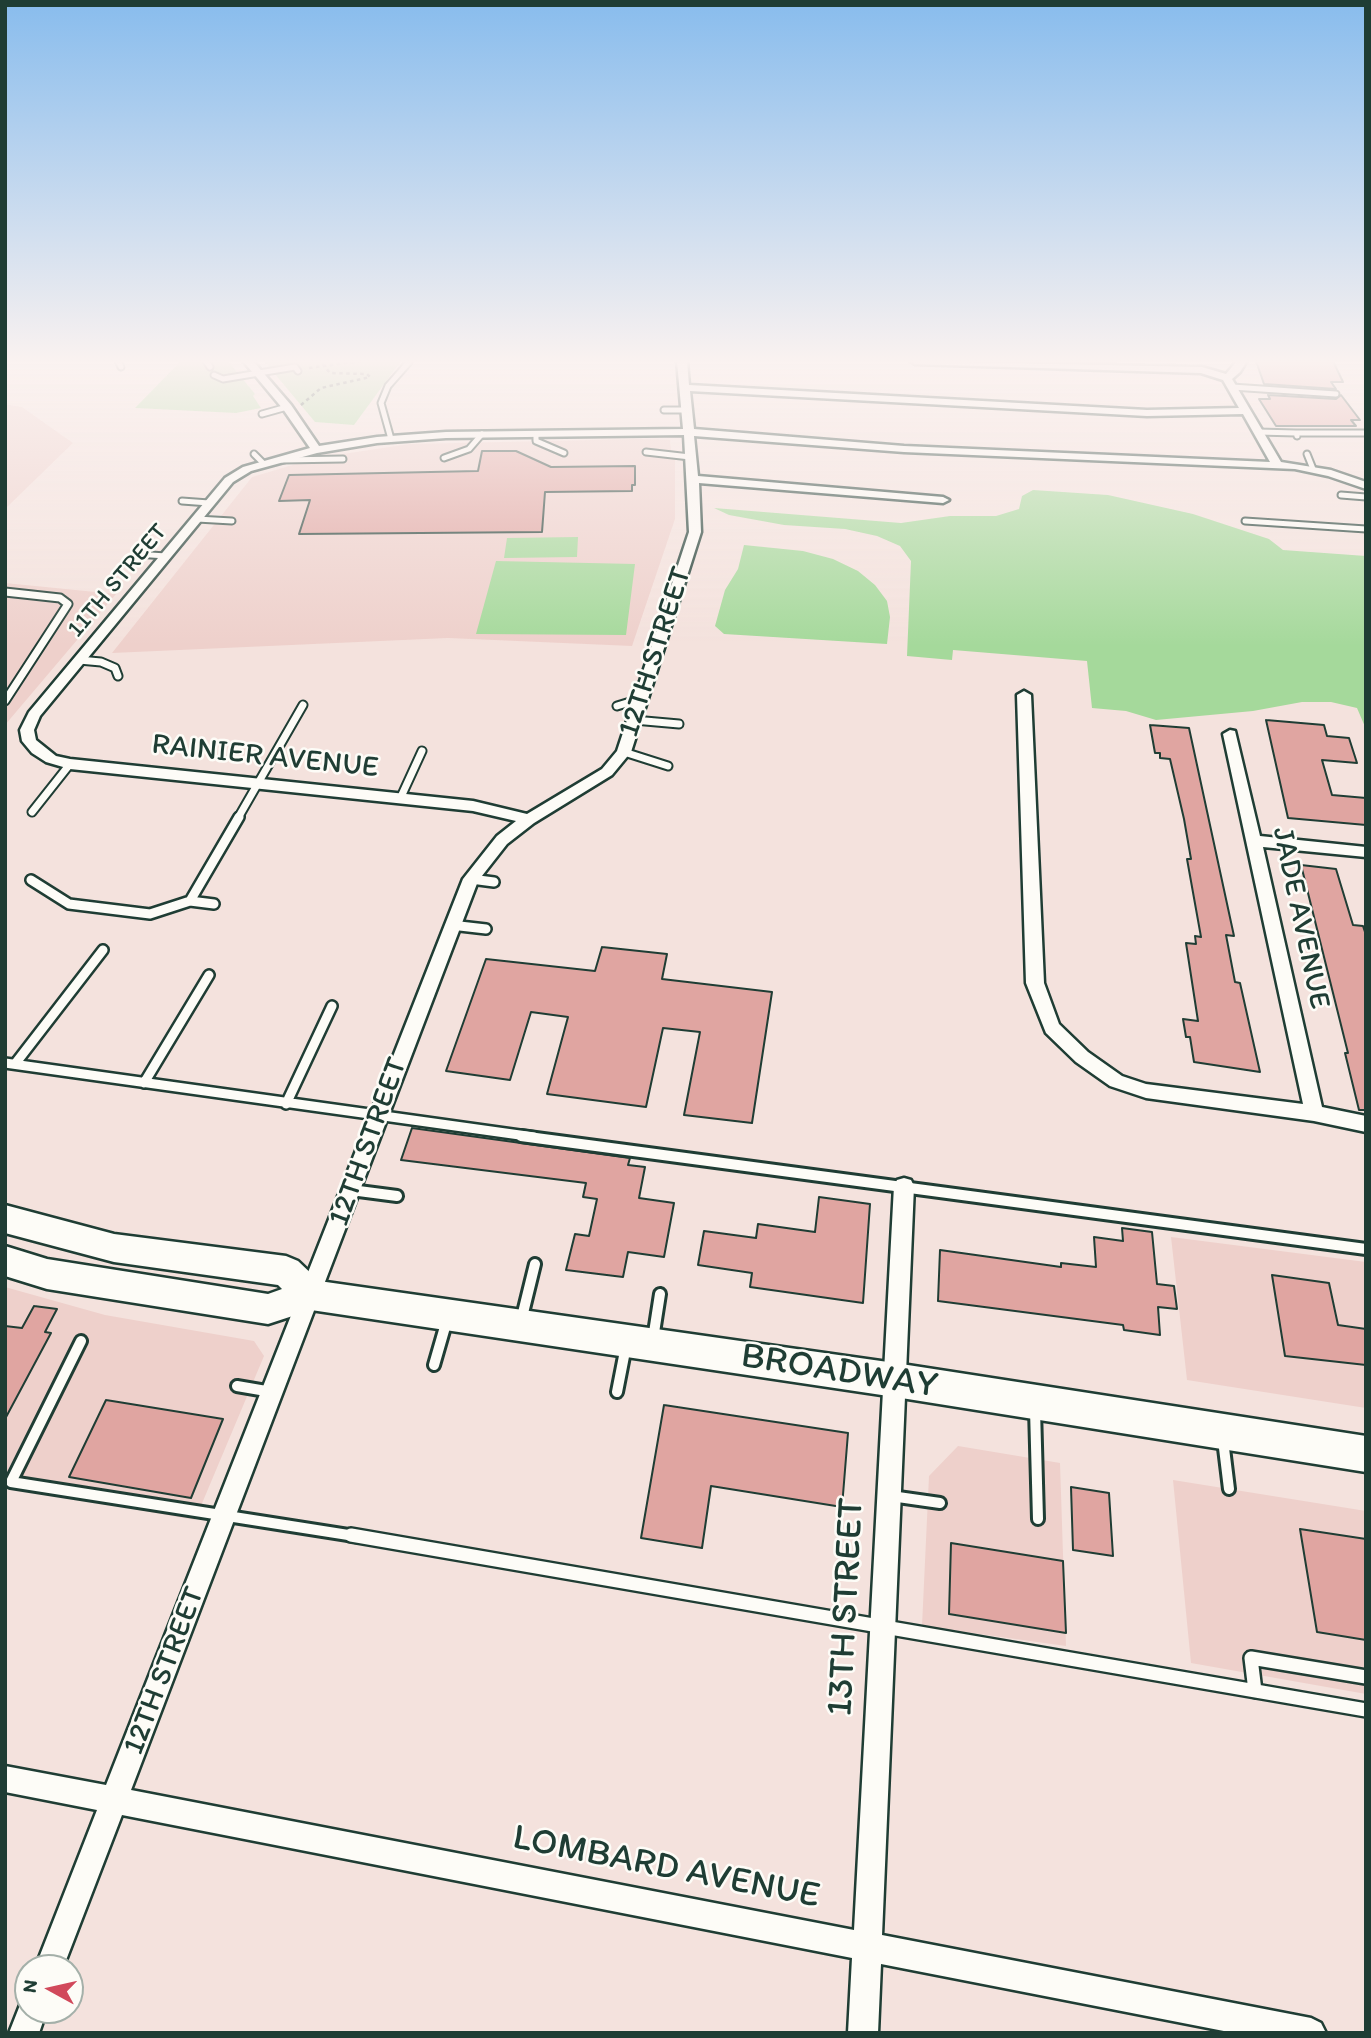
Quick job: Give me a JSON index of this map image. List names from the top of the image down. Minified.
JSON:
{"streets":{"main road":["BROADWAY"],"street":["11TH STREET","12TH STREET","RAINIER AVENUE","JADE AVENUE","13TH STREET","LOMBARD AVENUE"]},"crossings":[["11TH STREET","RAINIER AVENUE"],["12TH STREET","RAINIER AVENUE"],["12TH STREET","BROADWAY"],["12TH STREET","LOMBARD AVENUE"],["BROADWAY","13TH STREET"],["13TH STREET","LOMBARD AVENUE"]],"north":"left"}
